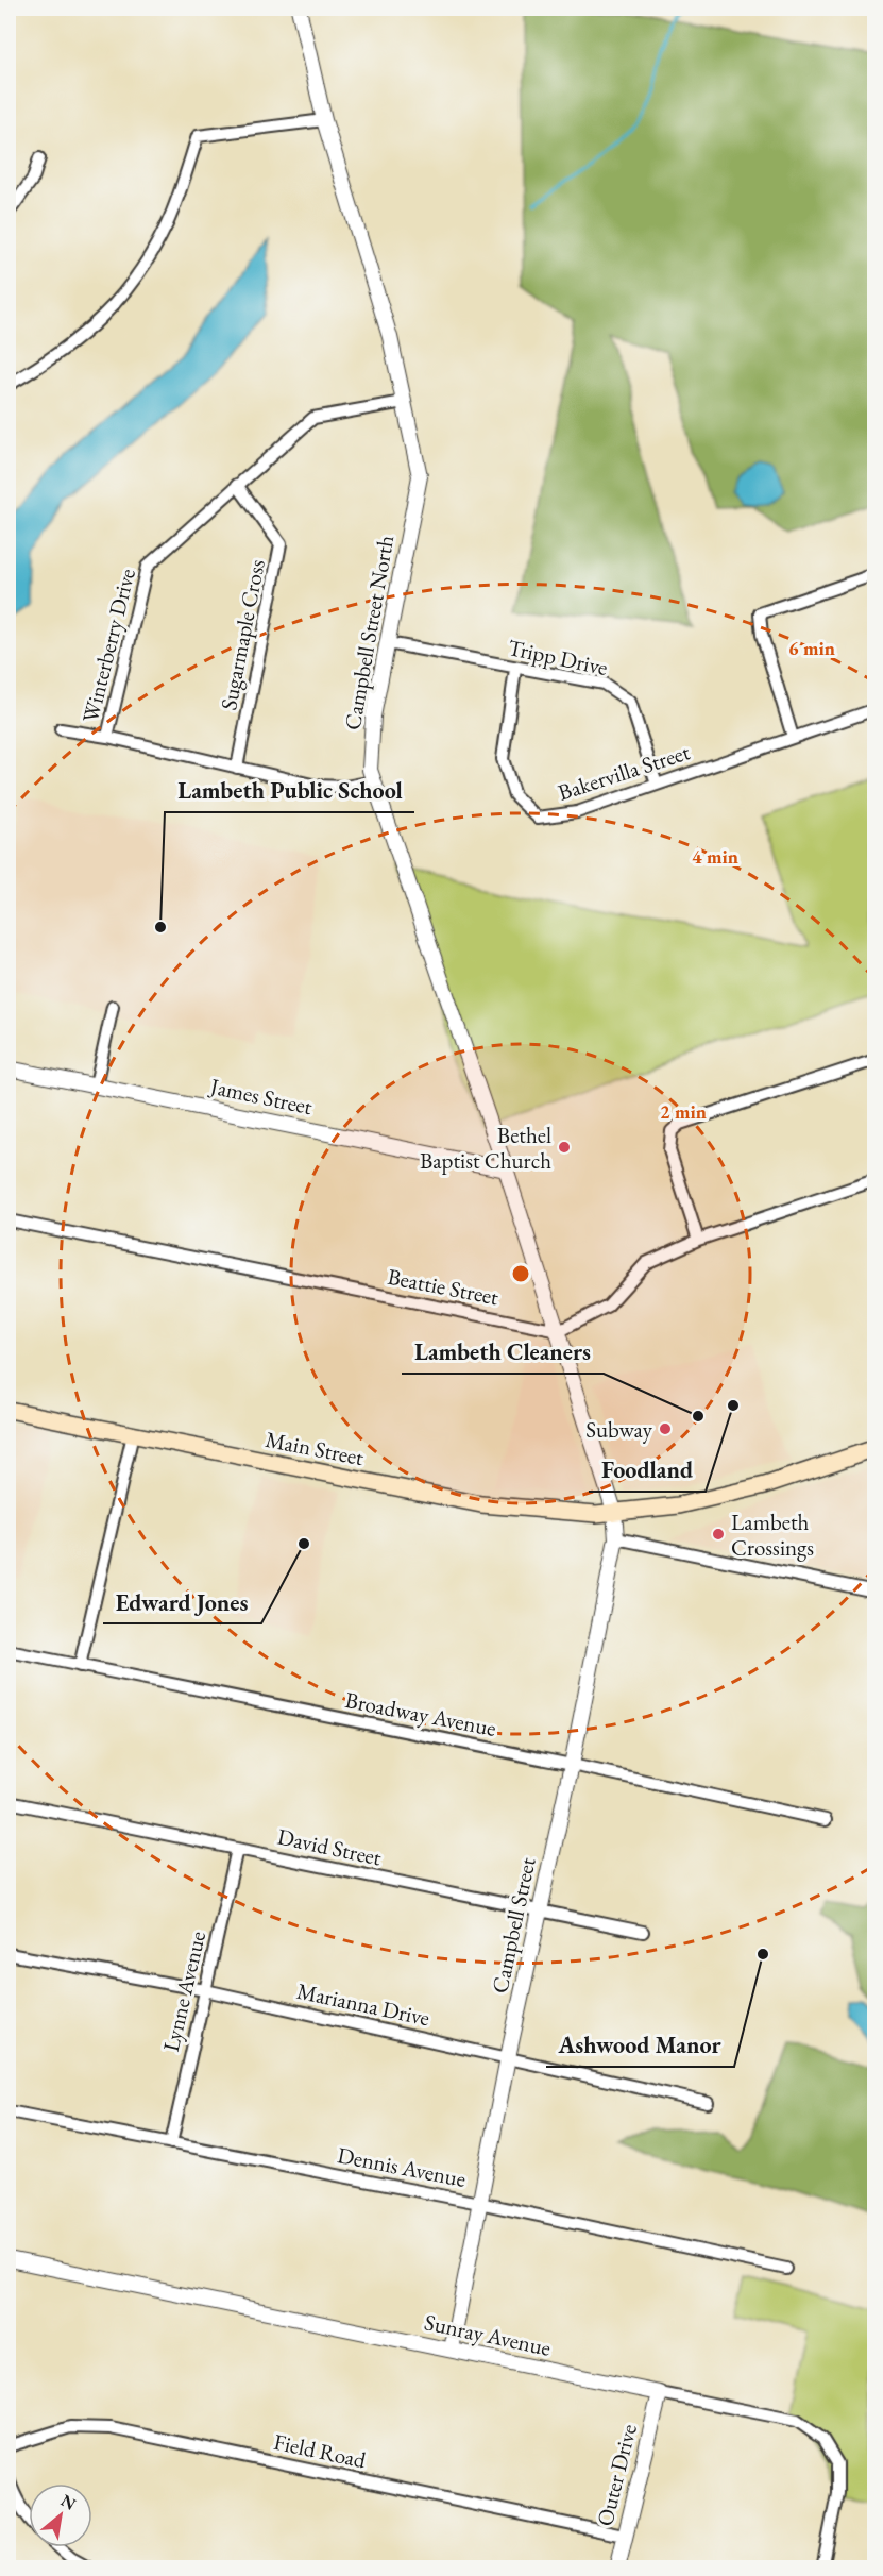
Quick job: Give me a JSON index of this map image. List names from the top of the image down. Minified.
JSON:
{"streets":{"main road":["Main Street"],"street":["Campbell Street North","Sugarmaple Cross","Winterberry Drive","Tripp Drive","Bakervilla Street","James Street","Beattie Street","Broadway Avenue","David Street","Campbell Street","Lynne Avenue","Marianna Drive","Dennis Avenue","Sunray Avenue","Field Road","Outer Drive"]},"crossings":[["Campbell Street North","Winterberry Drive"],["Campbell Street North","Tripp Drive"],["Campbell Street North","James Street"],["Campbell Street North","Beattie Street"],["Campbell Street North","Main Street"],["Campbell Street North","Campbell Street"],["Sugarmaple Cross","Winterberry Drive"],["Tripp Drive","Bakervilla Street"],["Main Street","Campbell Street"],["Broadway Avenue","Campbell Street"],["David Street","Campbell Street"],["David Street","Lynne Avenue"],["Campbell Street","Marianna Drive"],["Campbell Street","Dennis Avenue"],["Campbell Street","Sunray Avenue"],["Lynne Avenue","Marianna Drive"],["Lynne Avenue","Dennis Avenue"],["Sunray Avenue","Outer Drive"],["Field Road","Outer Drive"]],"places":["Lambeth Public School","Bethel Baptist Church","Foodland","Lambeth Cleaners","Subway","Lambeth Crossings","Edward Jones","Ashwood Manor"],"north":"top right","rings":["6 min","4 min","2 min"]}
